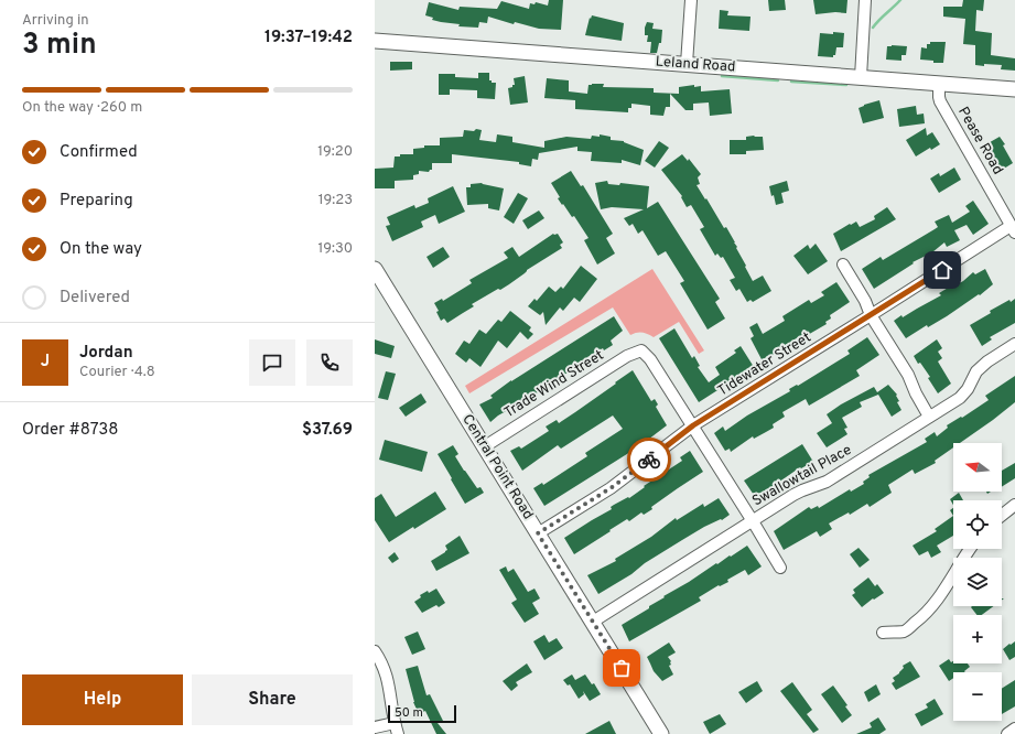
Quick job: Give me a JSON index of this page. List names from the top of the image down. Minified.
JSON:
{"streets":{"main road":["Leland Road","Central Point Road"],"street":["Pease Road","Tidewater Street","Trade Wind Street","Swallowtail Place"]},"crossings":[["Leland Road","Pease Road"],["Pease Road","Tidewater Street"],["Tidewater Street","Trade Wind Street"],["Tidewater Street","Central Point Road"],["Trade Wind Street","Central Point Road"],["Central Point Road","Swallowtail Place"]],"scale_bar":"50 m","north":"left","page":{"heading":["3 min","Arriving in","19:37–19:42"],"panel":["Jordan","Courier · 4.8","Order #8738","$37.69"],"bar":"On the way · 260 m","list":[["Confirmed","19:20"],["Preparing","19:23"],["On the way","19:30"],"Delivered"],"round":"J","map_buttons":["+","−"],"buttons":["Help","Share"],"scale":"50 m"}}
